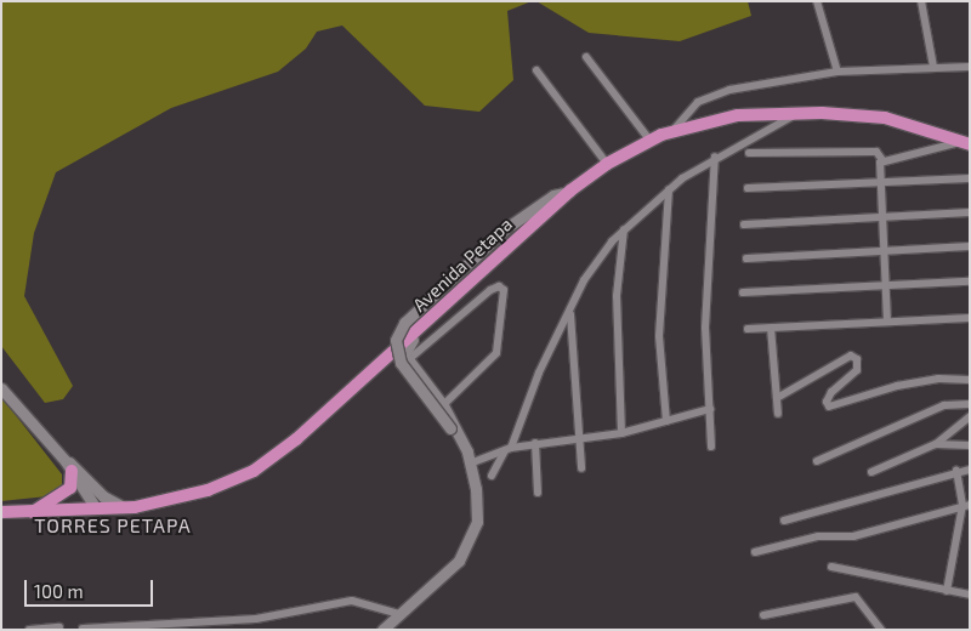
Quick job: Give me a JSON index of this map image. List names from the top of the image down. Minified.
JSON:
{"streets":{"main road":["Avenida Petapa"]},"districts":["TORRES PETAPA"],"scale_bar":"100 m"}
